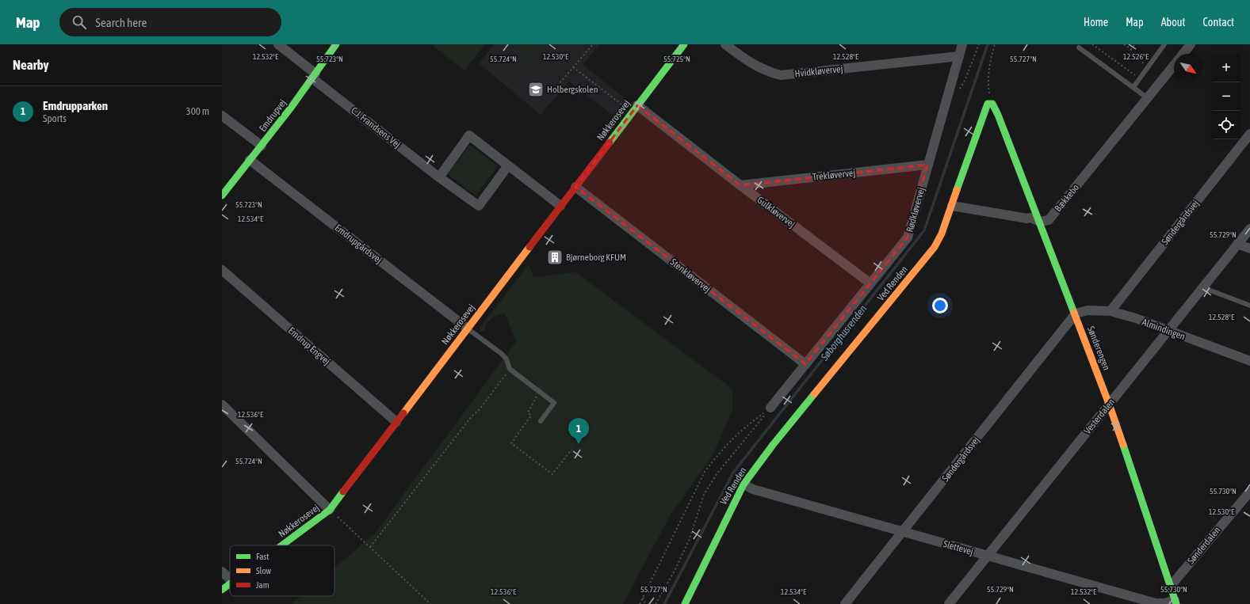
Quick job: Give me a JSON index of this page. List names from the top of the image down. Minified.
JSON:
{"streets":{"street":["Hvidkløvervej","Emdrupvej","Nøkkerosevej","C.J. Frandsens Vej","Trekløvervej","Bækkebo","Rødkløvervej","Gulkløvervej","Søndergårdsvej","Emdrupgårdsvej","Stenkløvervej","Ved Renden","Almindingen","Emdrup Engvej","Sønderengen","Vesterdalen","Sønderdalen","Slettevej"]},"crossings":[["Hvidkløvervej","Rødkløvervej"],["Emdrupvej","C.J. Frandsens Vej"],["Emdrupvej","Emdrupgårdsvej"],["Nøkkerosevej","Gulkløvervej"],["Nøkkerosevej","Emdrupgårdsvej"],["Nøkkerosevej","Stenkløvervej"],["Nøkkerosevej","Emdrup Engvej"],["Trekløvervej","Rødkløvervej"],["Trekløvervej","Gulkløvervej"],["Bækkebo","Sønderengen"],["Rødkløvervej","Gulkløvervej"],["Rødkløvervej","Stenkløvervej"],["Søndergårdsvej","Almindingen"],["Søndergårdsvej","Sønderengen"],["Søndergårdsvej","Slettevej"],["Ved Renden","Sønderengen"],["Ved Renden","Slettevej"],["Almindingen","Sønderengen"],["Almindingen","Vesterdalen"],["Sønderengen","Vesterdalen"],["Sønderengen","Sønderdalen"],["Sønderengen","Slettevej"],["Vesterdalen","Slettevej"]],"water":["Søborghusrenden"],"places":{"school or university":["Holbergskolen"],"building":["Bjørneborg KFUM"]},"legend":["Fast","Slow","Jam"],"north":"bottom right","page":{"header":"Map","search":"Search here","nav":["Home","Map","About","Contact"],"heading":"Nearby","map_buttons":["+","−"],"list":[{"mark":"1","name":"Emdrupparken","note":"Sports","value":"300 m"}],"pins":"1"},"coordinates":["12.532°E","12.530°E","12.528°E","12.526°E","55.723°N","55.724°N","55.725°N","55.727°N","12.534°E","55.729°N","12.536°E","55.730°N"]}
